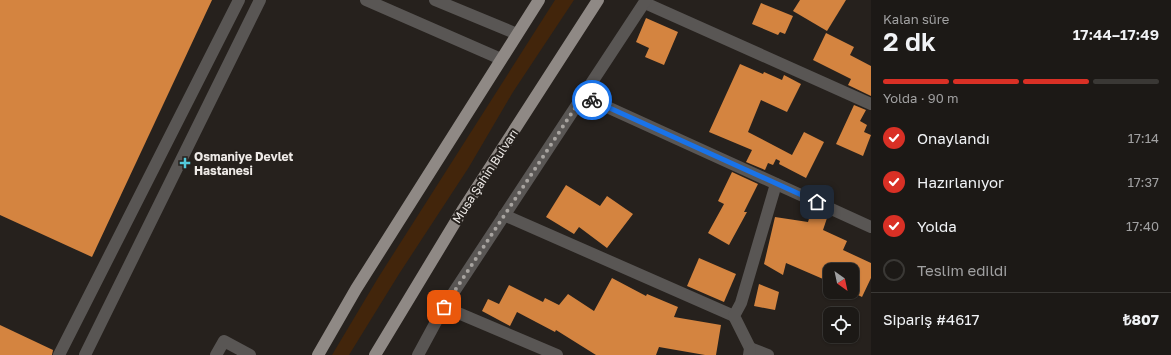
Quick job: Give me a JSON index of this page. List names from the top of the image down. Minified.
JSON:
{"streets":{"main road":["Musa Şahin Bulvarı"]},"places":{"health":["Osmaniye Devlet Hastanesi"]},"north":"bottom right","page":{"heading":["2 dk","Kalan süre","17:44–17:49"],"panel":["Sipariş #4617","₺807"],"bar":"Yolda · 90 m","list":[["Onaylandı","17:14"],["Hazırlanıyor","17:37"],["Yolda","17:40"],"Teslim edildi"]}}
